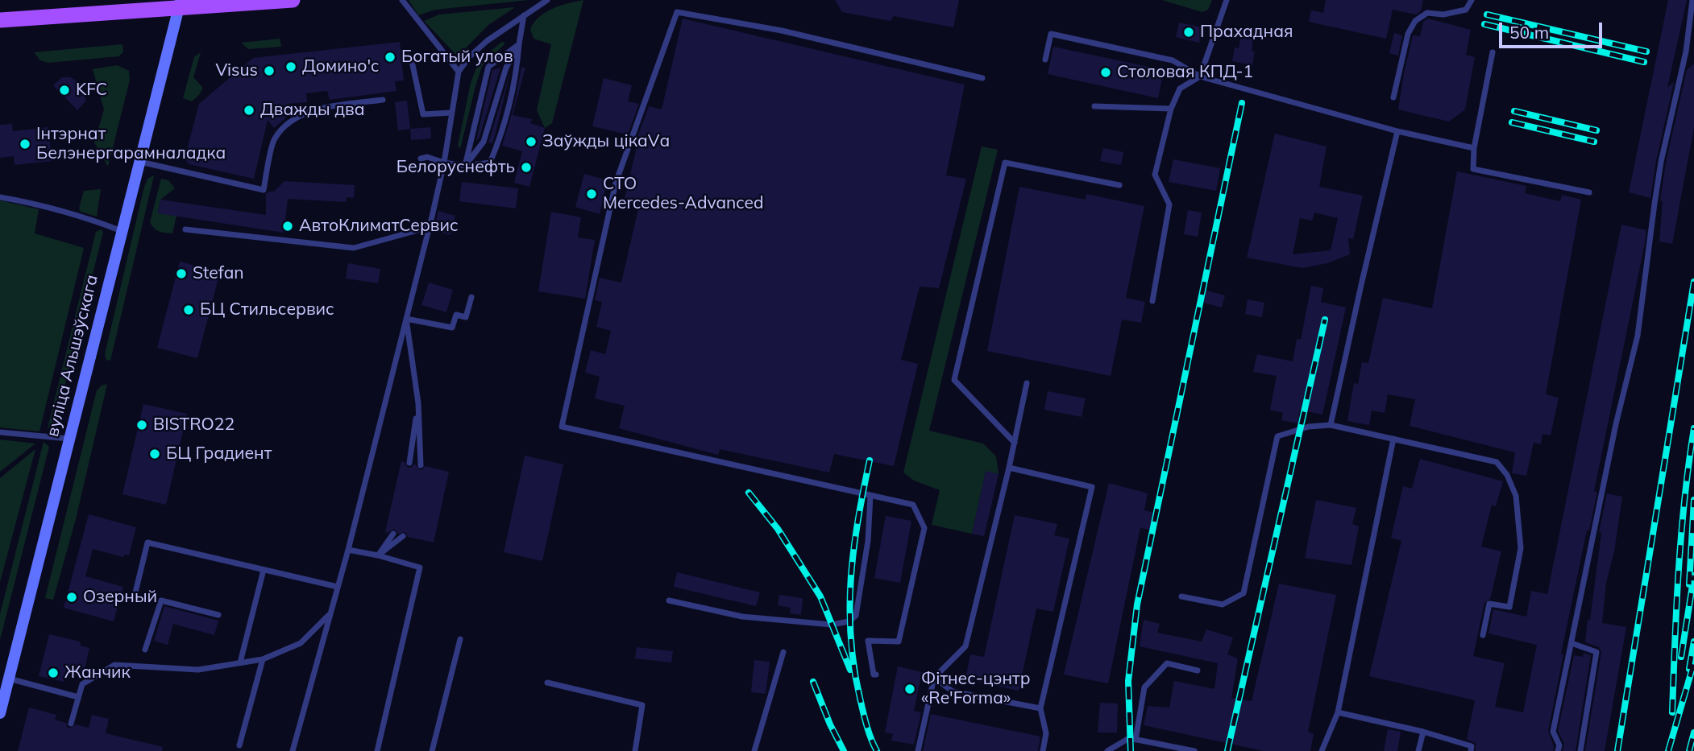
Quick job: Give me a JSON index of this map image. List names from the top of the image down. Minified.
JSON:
{"streets":{"main road":["вуліца Альшэўскага"]},"places":["Прахадная","Богатый улов","Домино'c","Visus","Столовая КПД-1","KFC","Дважды два","Заўжды цікаVа","Інтэрнат Белэнергарамналадка","Белоруснефть","СТО Mercedes-Advanced","АвтоКлиматСервис","Stefan","БЦ Стильсервис","BISTRO22","БЦ Градиент","Озерный","Жанчик","Фітнес-цэнтр «Re'Forma»"],"scale_bar":"50 m"}
